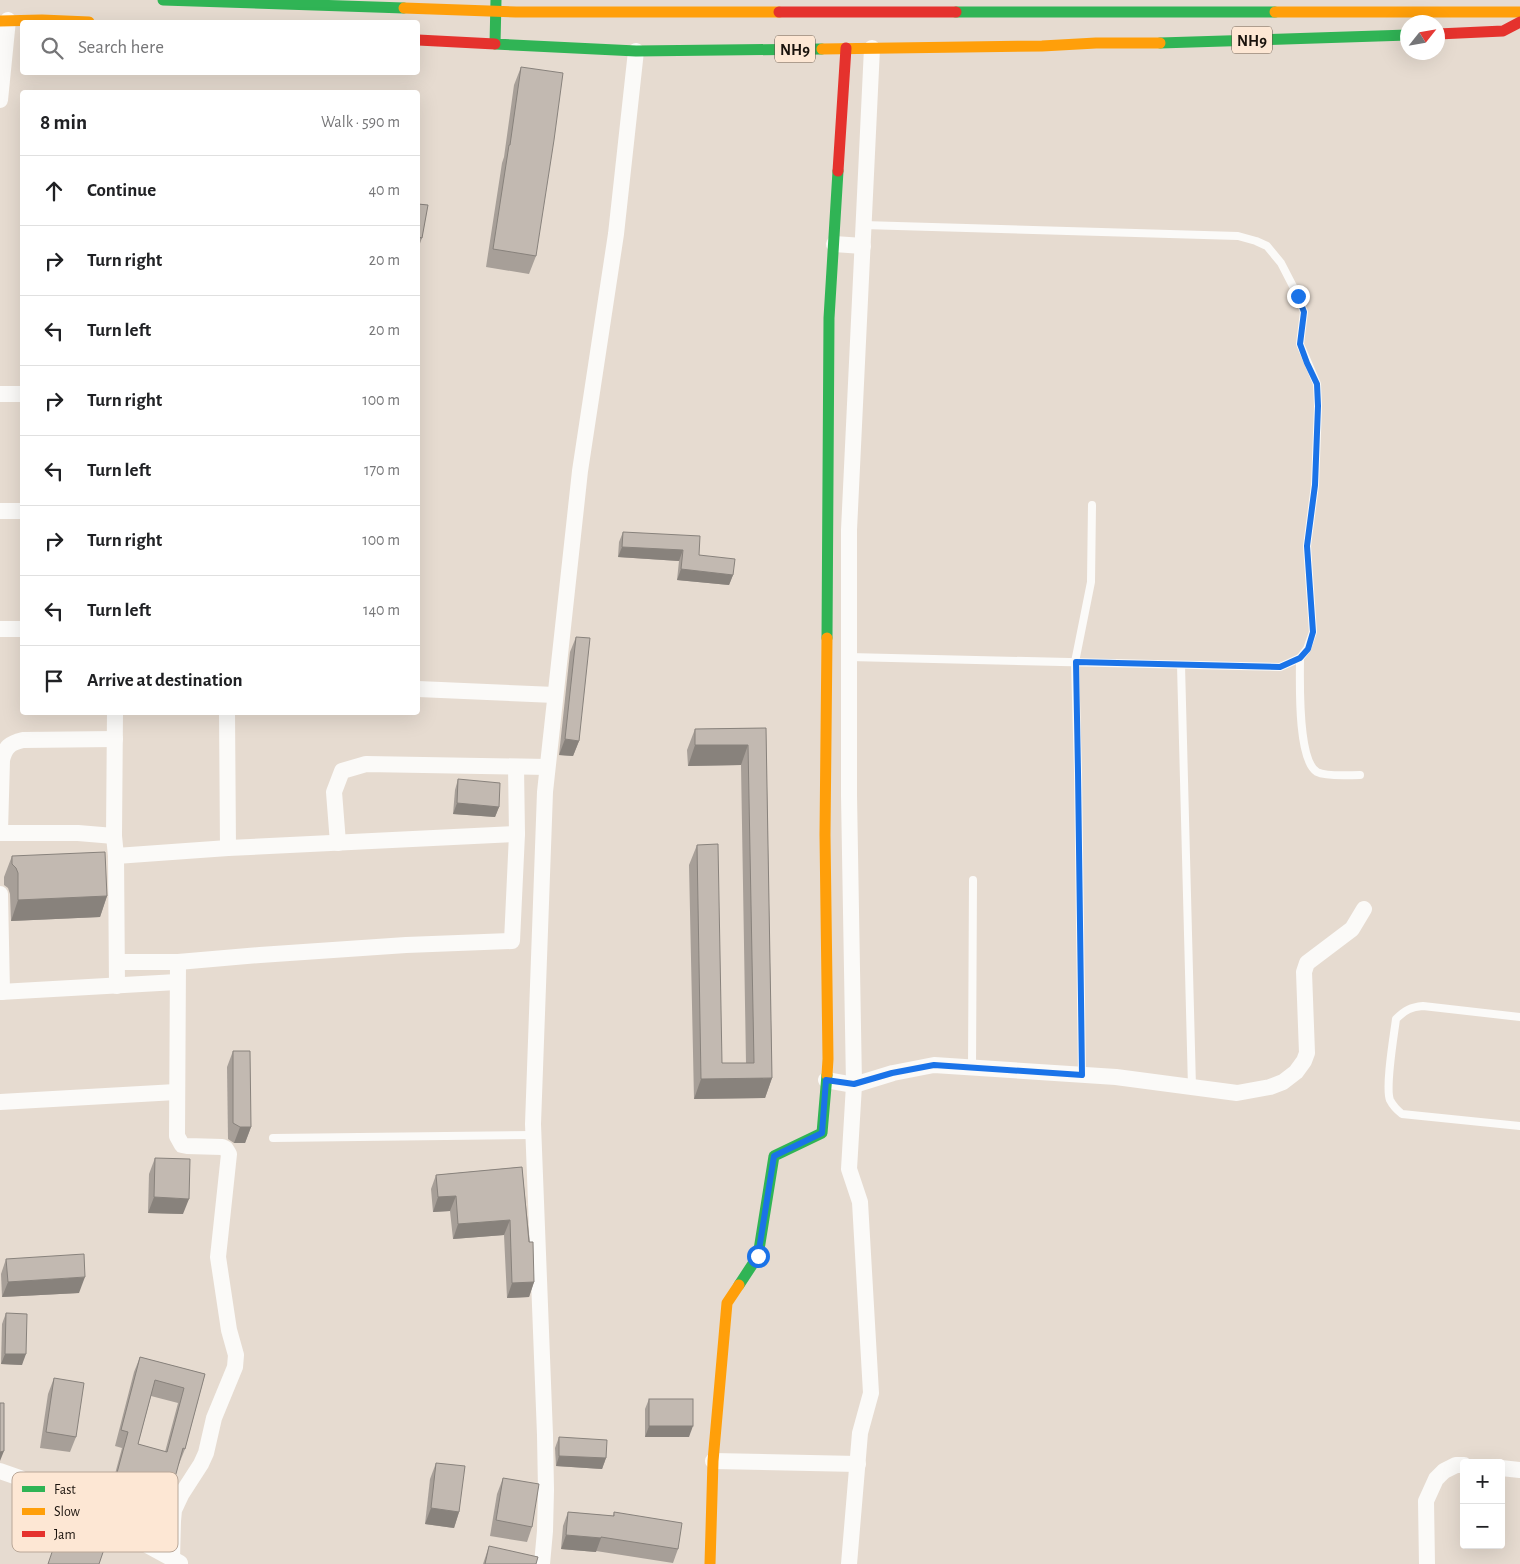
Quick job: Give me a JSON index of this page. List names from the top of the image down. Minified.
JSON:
{"streets":{"main road":["NH9"]},"legend":["Fast","Slow","Jam"],"north":"top right","page":{"search":"Search here","heading":["8 min","Walk · 590 m"],"list":[["Continue","40 m"],["Turn right","20 m"],["Turn left","20 m"],["Turn right","100 m"],["Turn left","170 m"],["Turn right","100 m"],["Turn left","140 m"],"Arrive at destination"],"map_buttons":["+","−"]}}
